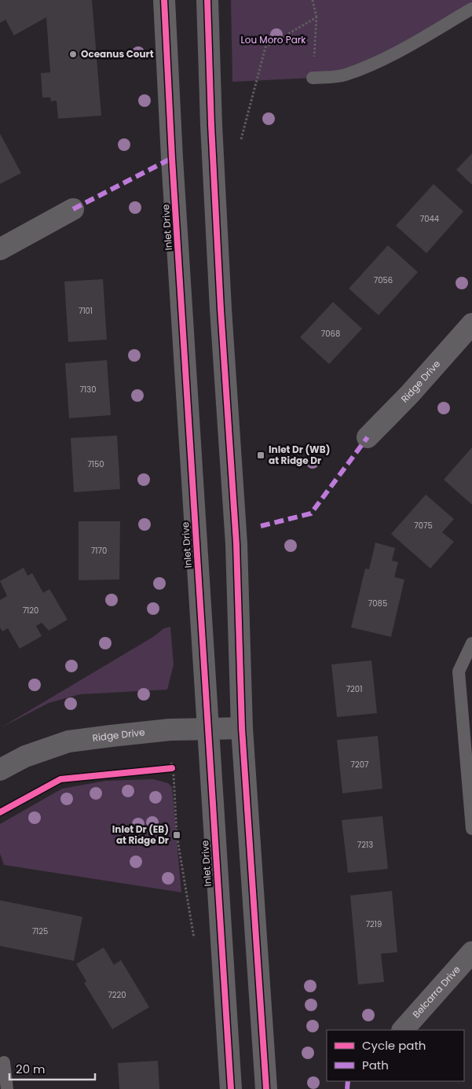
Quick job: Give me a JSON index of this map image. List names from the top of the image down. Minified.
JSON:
{"streets":{"main road":["Inlet Drive"],"street":["Ridge Drive","Belcarra Drive"]},"crossings":[["Inlet Drive","Ridge Drive"]],"parks":["Lou Moro Park"],"places":{"other":["Oceanus Court"],"transit":["Inlet Dr (WB) at Ridge Dr","Inlet Dr (EB) at Ridge Dr"]},"house_numbers":["7044","7056","7101","7068","7130","7150","7075","7170","7085","7120","7201","7207","7213","7219","7125","7220"],"legend":["Cycle path","Path"],"scale_bar":"20 m"}
